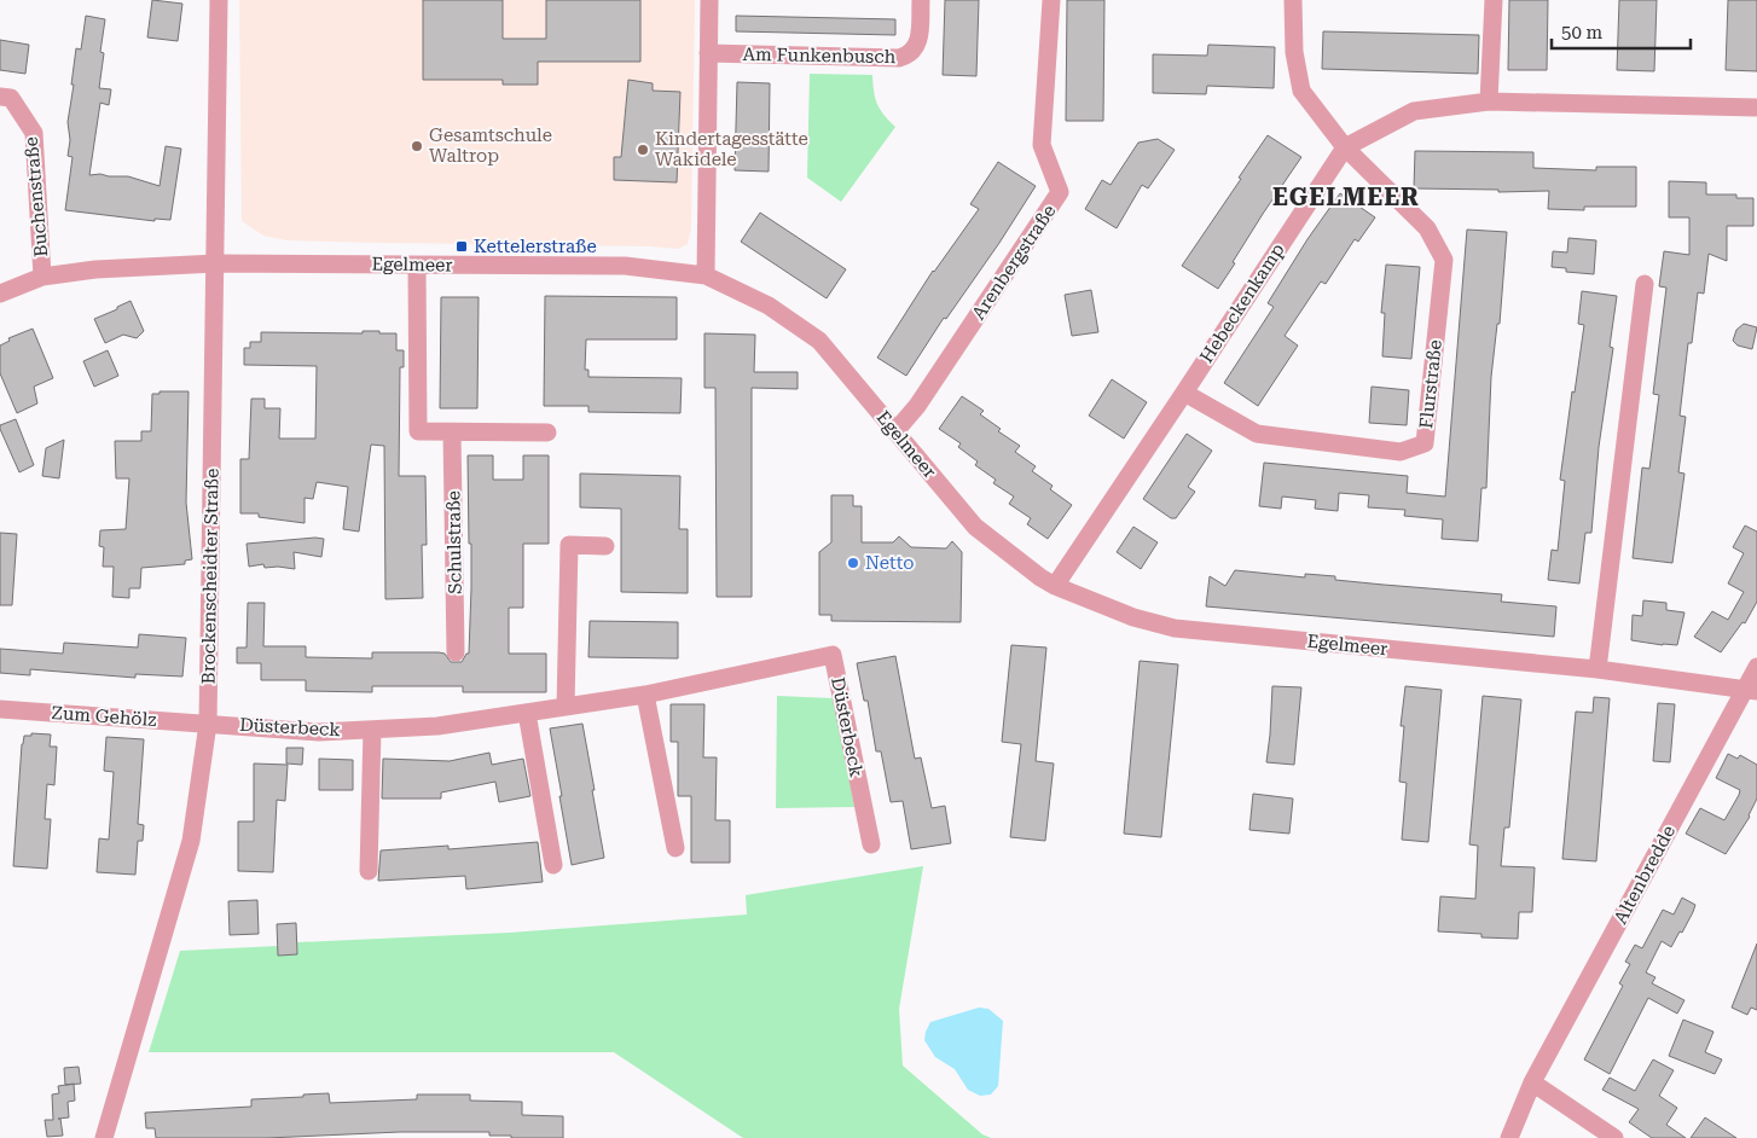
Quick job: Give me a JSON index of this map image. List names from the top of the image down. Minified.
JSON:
{"streets":{"street":["Am Funkenbusch","Buchenstraße","Arenbergstraße","Egelmeer","Hebeckenkamp","Flurstraße","Schulstraße","Brockenscheidter Straße","Zum Gehölz","Düsterbeck","Altenbredde"]},"crossings":[["Arenbergstraße","Egelmeer"],["Egelmeer","Hebeckenkamp"],["Egelmeer","Brockenscheidter Straße"],["Egelmeer","Altenbredde"],["Hebeckenkamp","Flurstraße"],["Brockenscheidter Straße","Zum Gehölz"],["Brockenscheidter Straße","Düsterbeck"],["Zum Gehölz","Düsterbeck"]],"districts":["EGELMEER"],"places":{"other":["Gesamtschule Waltrop","Kindertagesstätte Wakidele","Netto"],"transit":["Kettelerstraße"]},"scale_bar":"50 m"}
